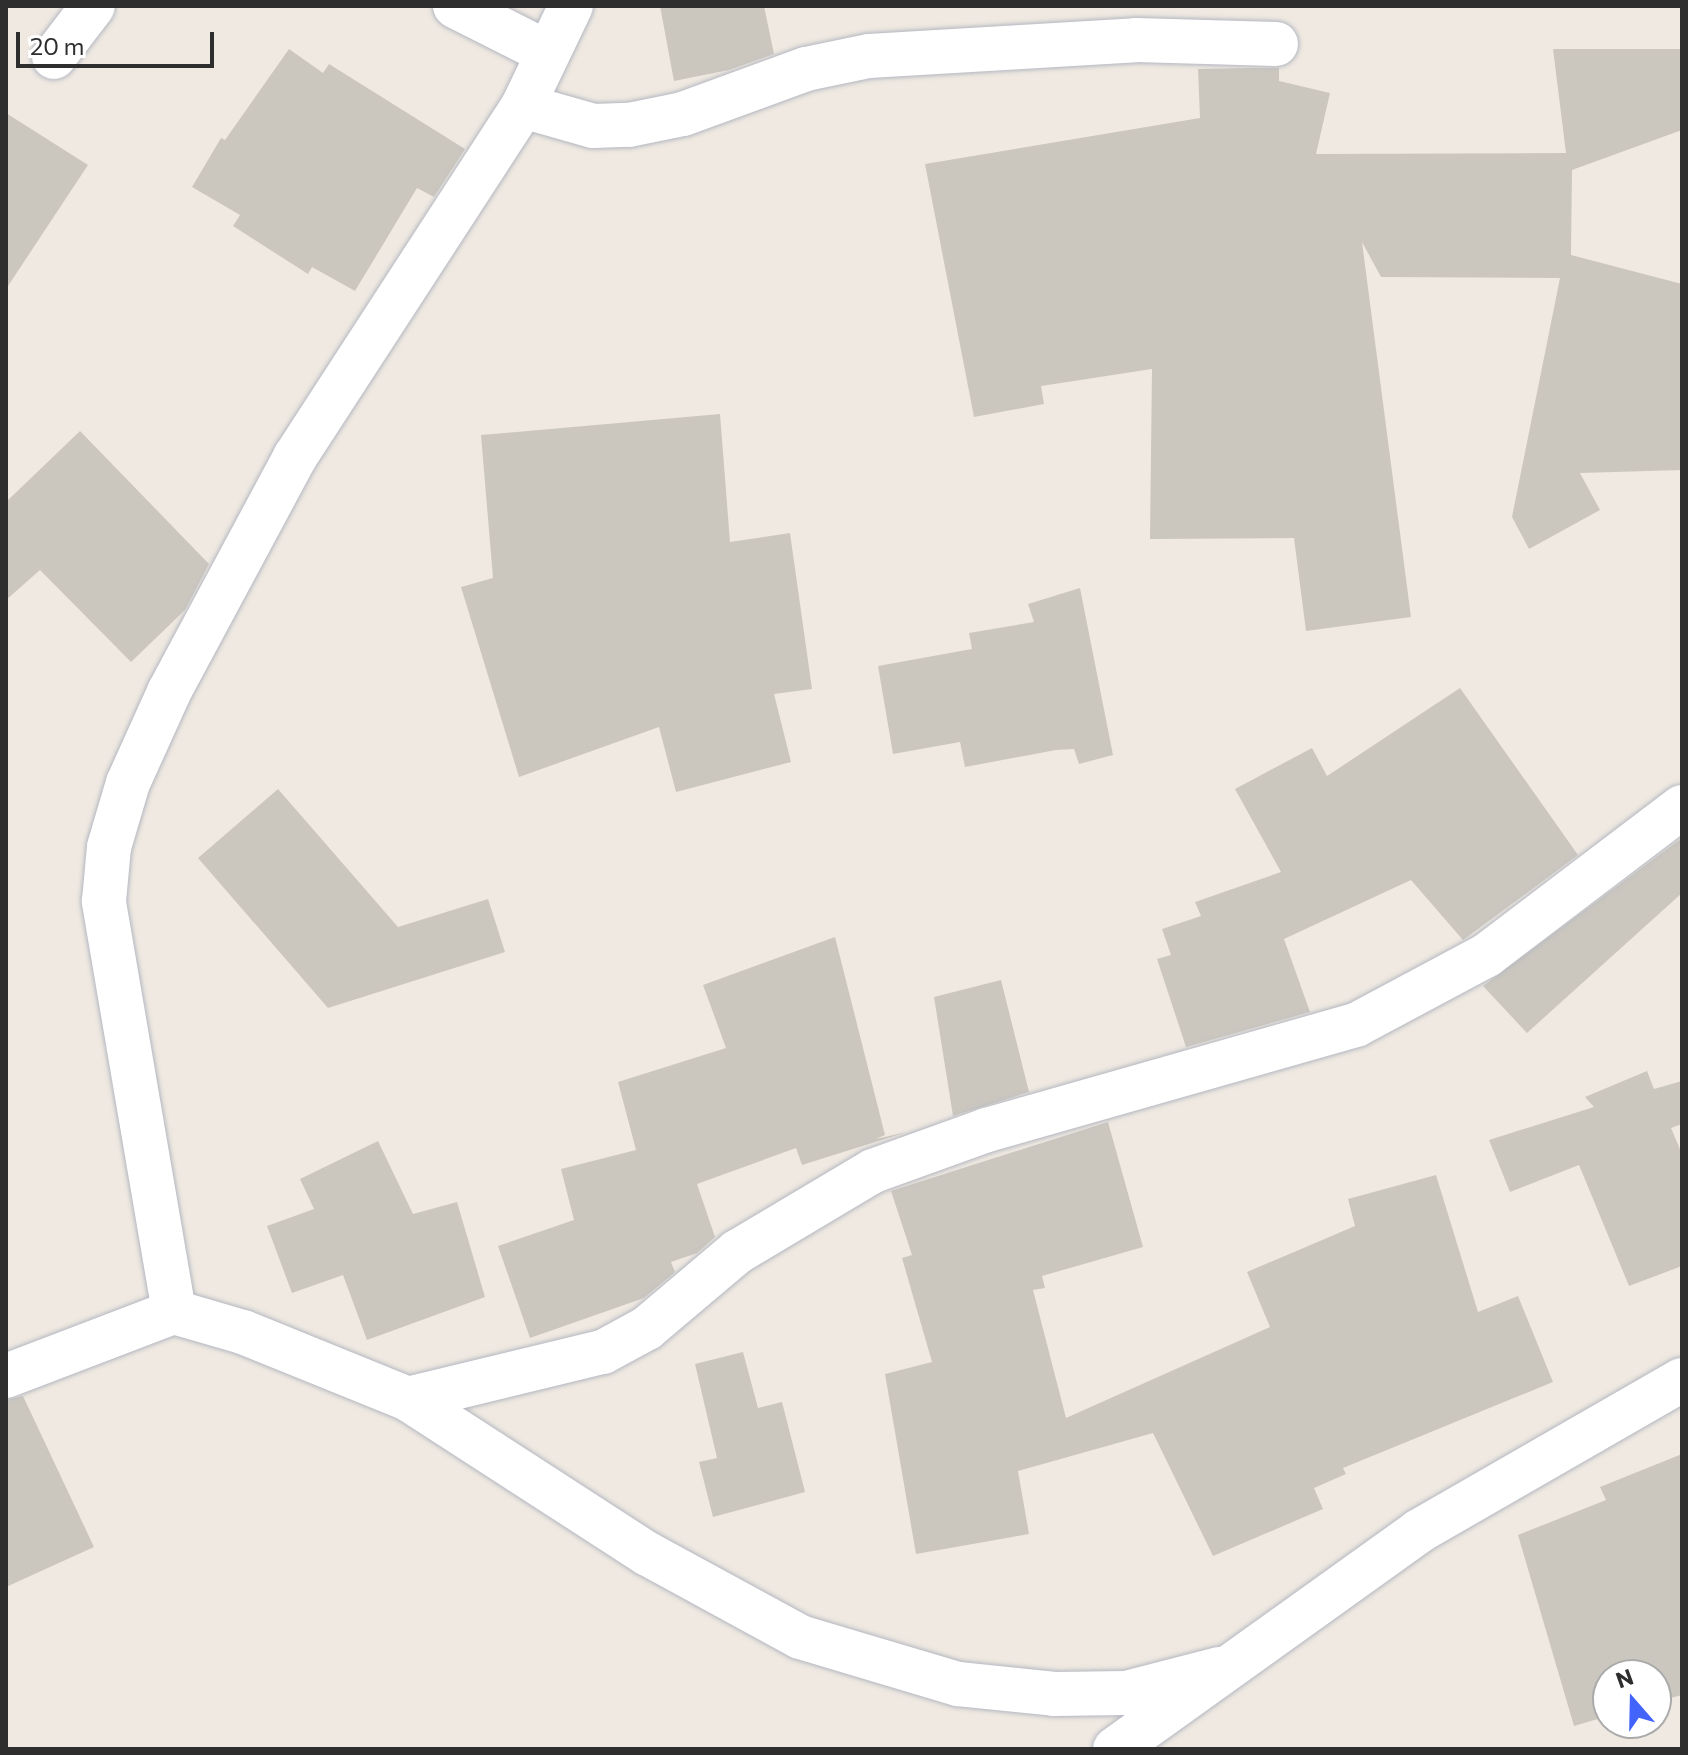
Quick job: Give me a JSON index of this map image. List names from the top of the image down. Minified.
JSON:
{"scale_bar":"20 m","north":"top"}
